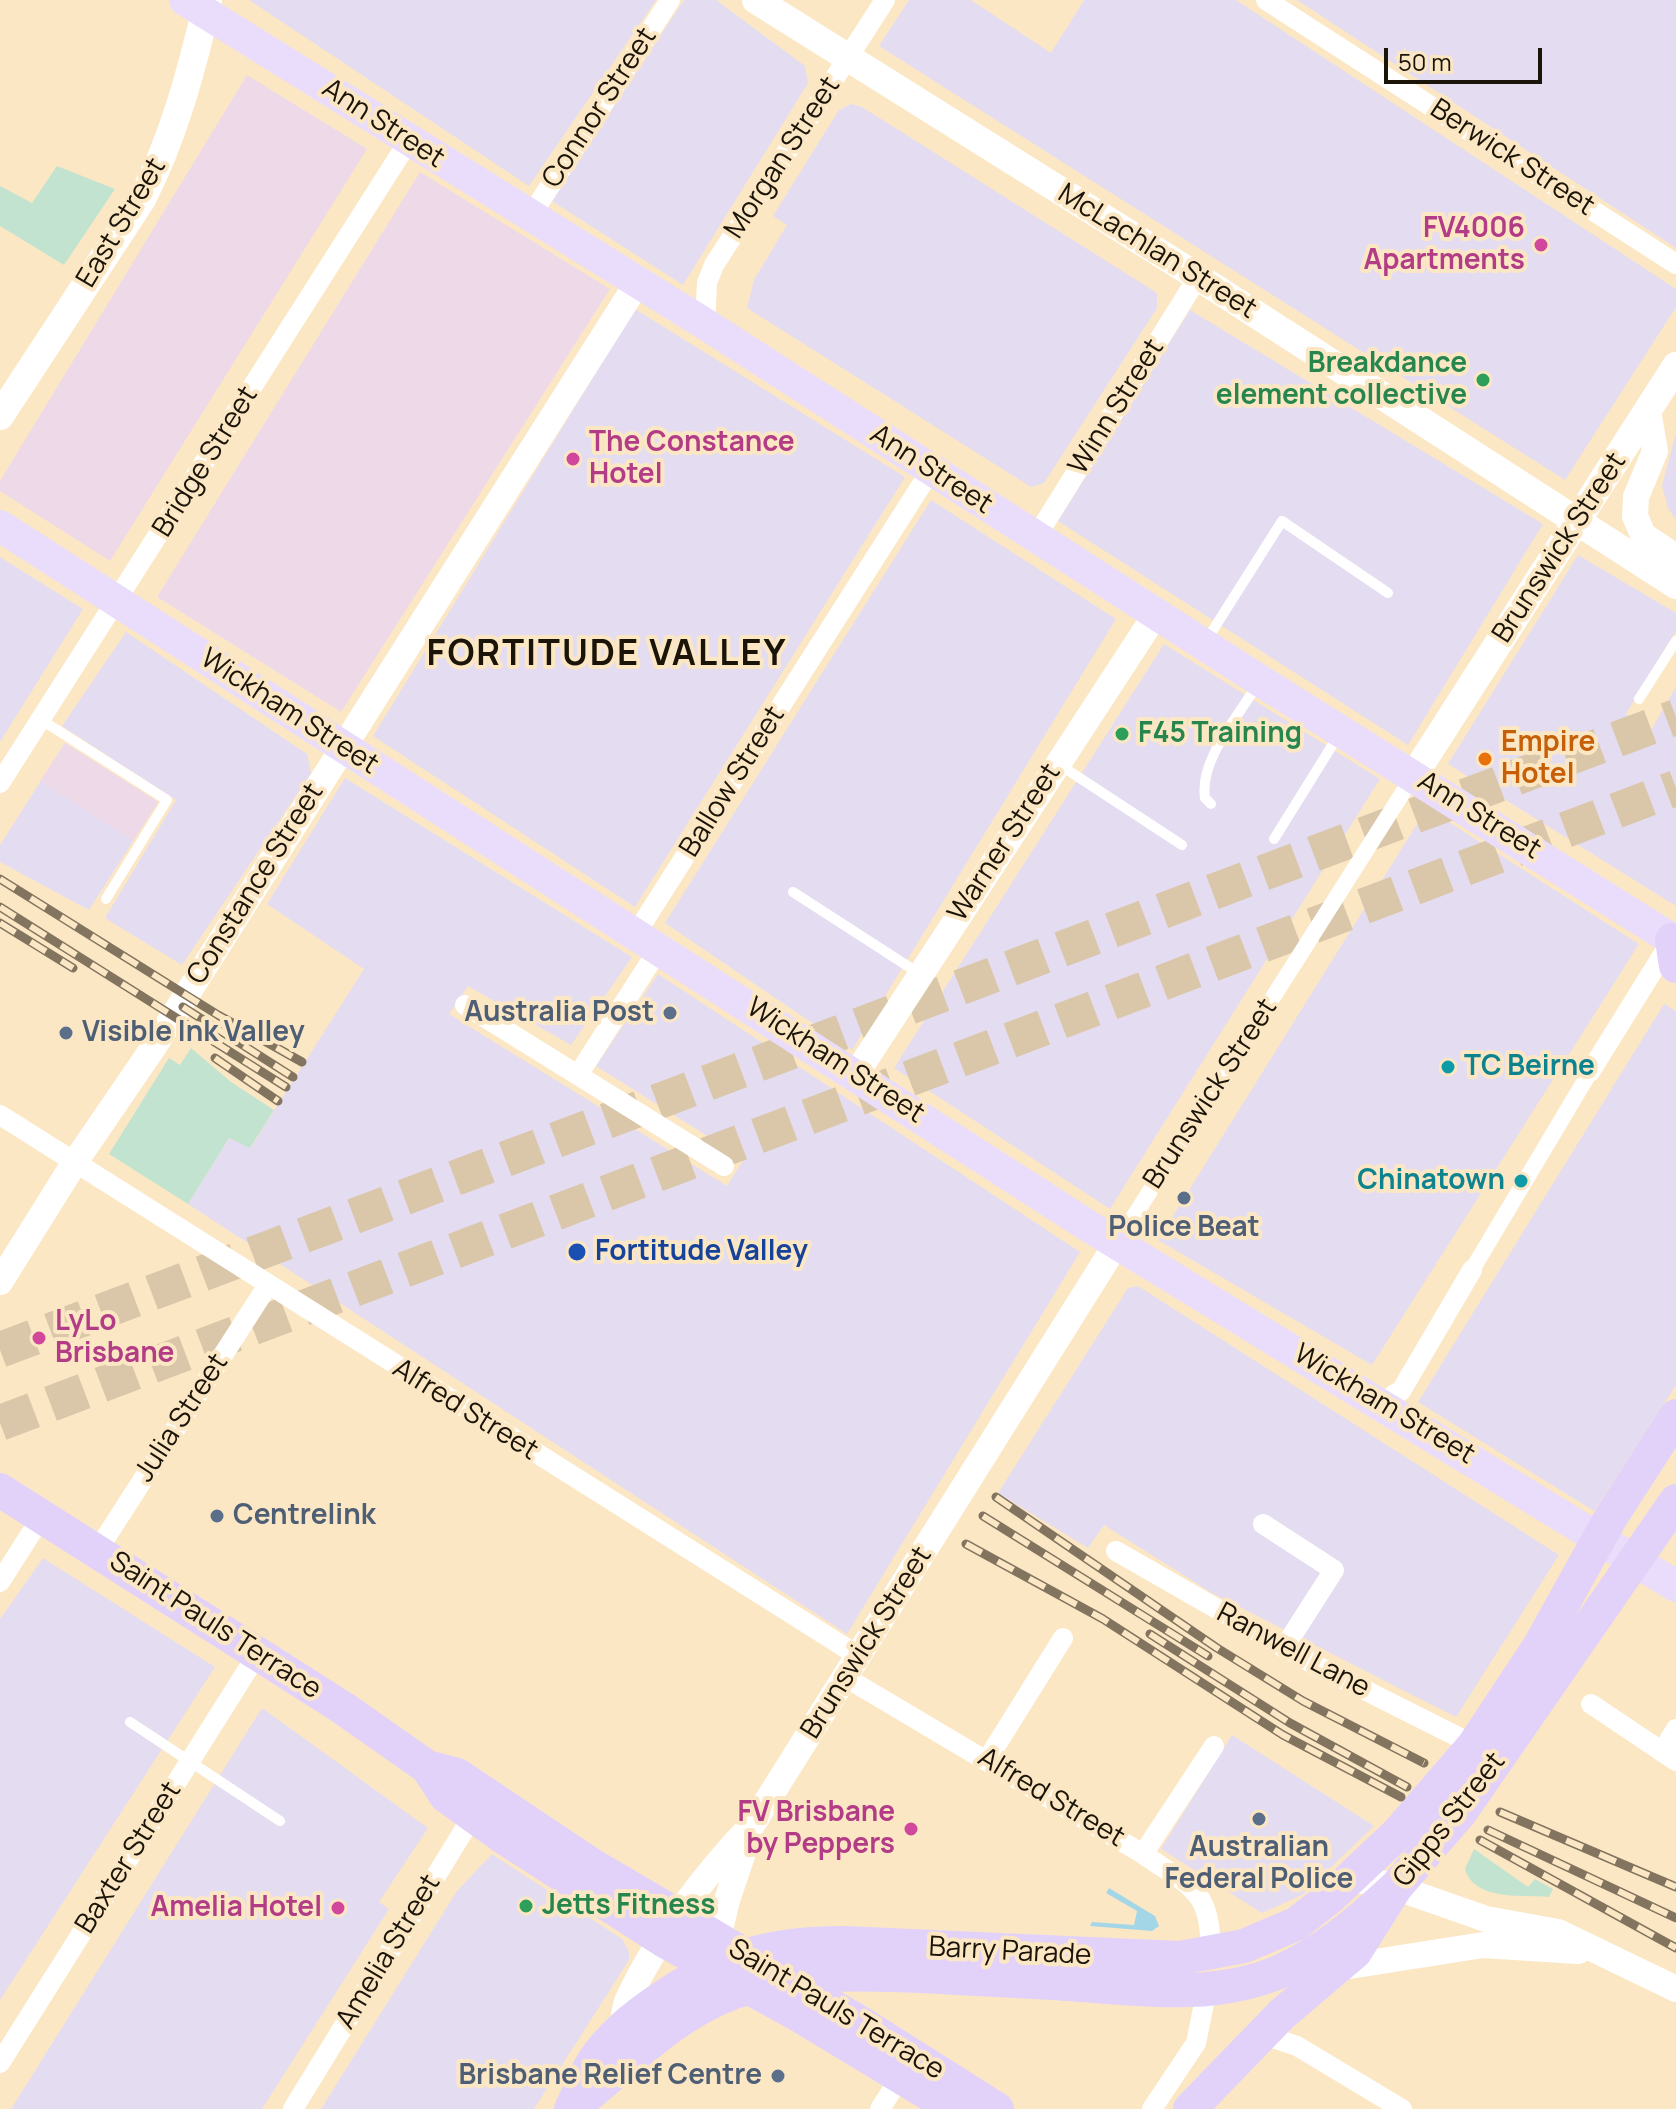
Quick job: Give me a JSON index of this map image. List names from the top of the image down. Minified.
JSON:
{"streets":{"highway":["Brunswick Street","Saint Pauls Terrace","Gipps Street","Barry Parade"],"main road":["Ann Street","East Street","McLachlan Street","Wickham Street"],"street":["Connor Street","Morgan Street","Berwick Street","Winn Street","Bridge Street","Ballow Street","Warner Street","Constance Street","Alfred Street","Julia Street","Ranwell Lane","Baxter Street","Amelia Street"]},"crossings":[["Connor Street","Ann Street"],["Ann Street","Morgan Street"],["Ann Street","East Street"],["Ann Street","Winn Street"],["Ann Street","Bridge Street"],["Ann Street","Brunswick Street"],["Ann Street","Ballow Street"],["Ann Street","Warner Street"],["Ann Street","Constance Street"],["Morgan Street","McLachlan Street"],["McLachlan Street","Winn Street"],["McLachlan Street","Brunswick Street"],["Bridge Street","Wickham Street"],["Brunswick Street","Wickham Street"],["Brunswick Street","Alfred Street"],["Brunswick Street","Saint Pauls Terrace"],["Brunswick Street","Barry Parade"],["Wickham Street","Ballow Street"],["Wickham Street","Warner Street"],["Wickham Street","Constance Street"],["Wickham Street","Gipps Street"],["Constance Street","Alfred Street"],["Alfred Street","Julia Street"],["Alfred Street","Barry Parade"],["Julia Street","Saint Pauls Terrace"],["Saint Pauls Terrace","Baxter Street"],["Saint Pauls Terrace","Amelia Street"],["Saint Pauls Terrace","Barry Parade"],["Ranwell Lane","Gipps Street"],["Gipps Street","Barry Parade"]],"districts":["FORTITUDE VALLEY"],"places":["FV4006 Apartments","Breakdance element collective","The Constance Hotel","F45 Training","Empire Hotel","Australia Post","Visible Ink Valley","TC Beirne","Chinatown","Police Beat","Fortitude Valley","LyLo Brisbane","Centrelink","Australian Federal Police","FV Brisbane by Peppers","Jetts Fitness","Amelia Hotel","Brisbane Relief Centre"],"scale_bar":"50 m"}
